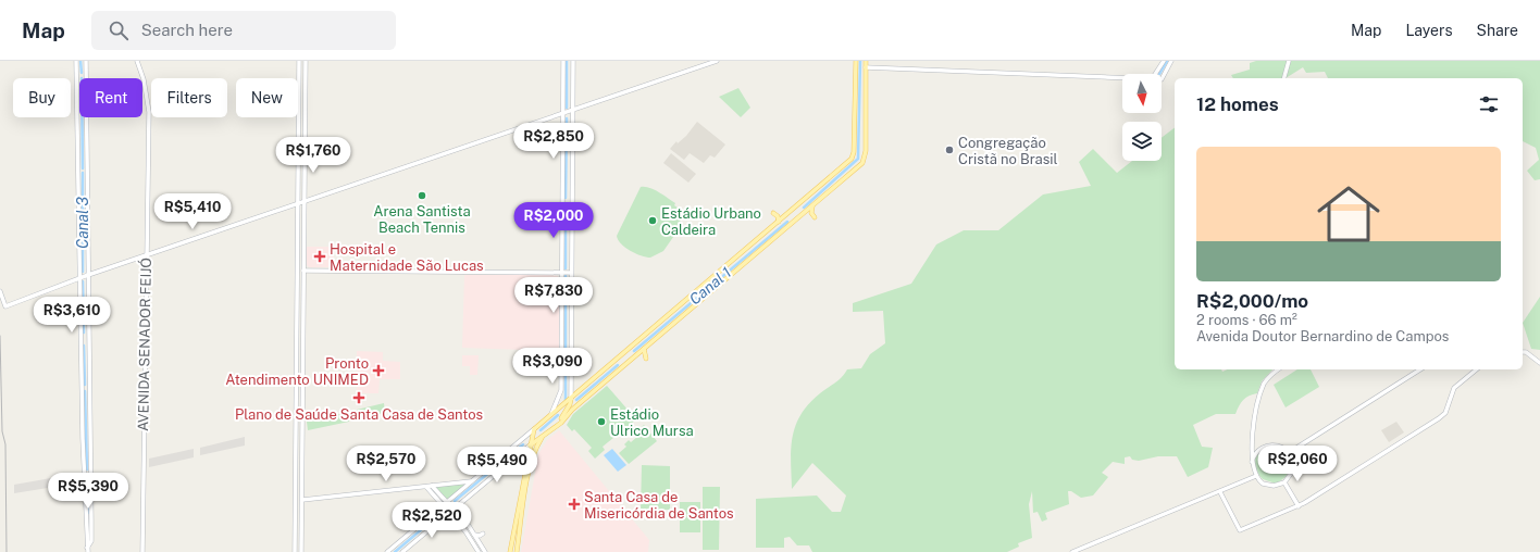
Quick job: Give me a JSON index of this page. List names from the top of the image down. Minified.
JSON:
{"streets":{"main road":["AVENIDA SENADOR FEIJÓ"]},"water":["Canal 3","Canal 1"],"places":{"other":["Congregação Cristã no Brasil","Arena Santista Beach Tennis","Estádio Urbano Caldeira","Estádio Ulrico Mursa"],"health":["Hospital e Maternidade São Lucas","Pronto Atendimento UNIMED","Plano de Saúde Santa Casa de Santos","Santa Casa de Misericórdia de Santos"]},"north":"bottom","page":{"header":"Map","search":"Search here","nav":["Map","Layers","Share"],"chip":["Buy","Rent","Filters","New"],"heading":"12 homes","price":["R$2,850","R$1,760","R$5,410","R$2,000","R$7,830","R$3,610","R$3,090","R$2,570","R$2,060","R$5,490","R$5,390","R$2,520"],"list":[{"name":"R$2,000/mo","note":"2 rooms · 66 m² · Avenida Doutor Bernardino de Campos"}]}}
